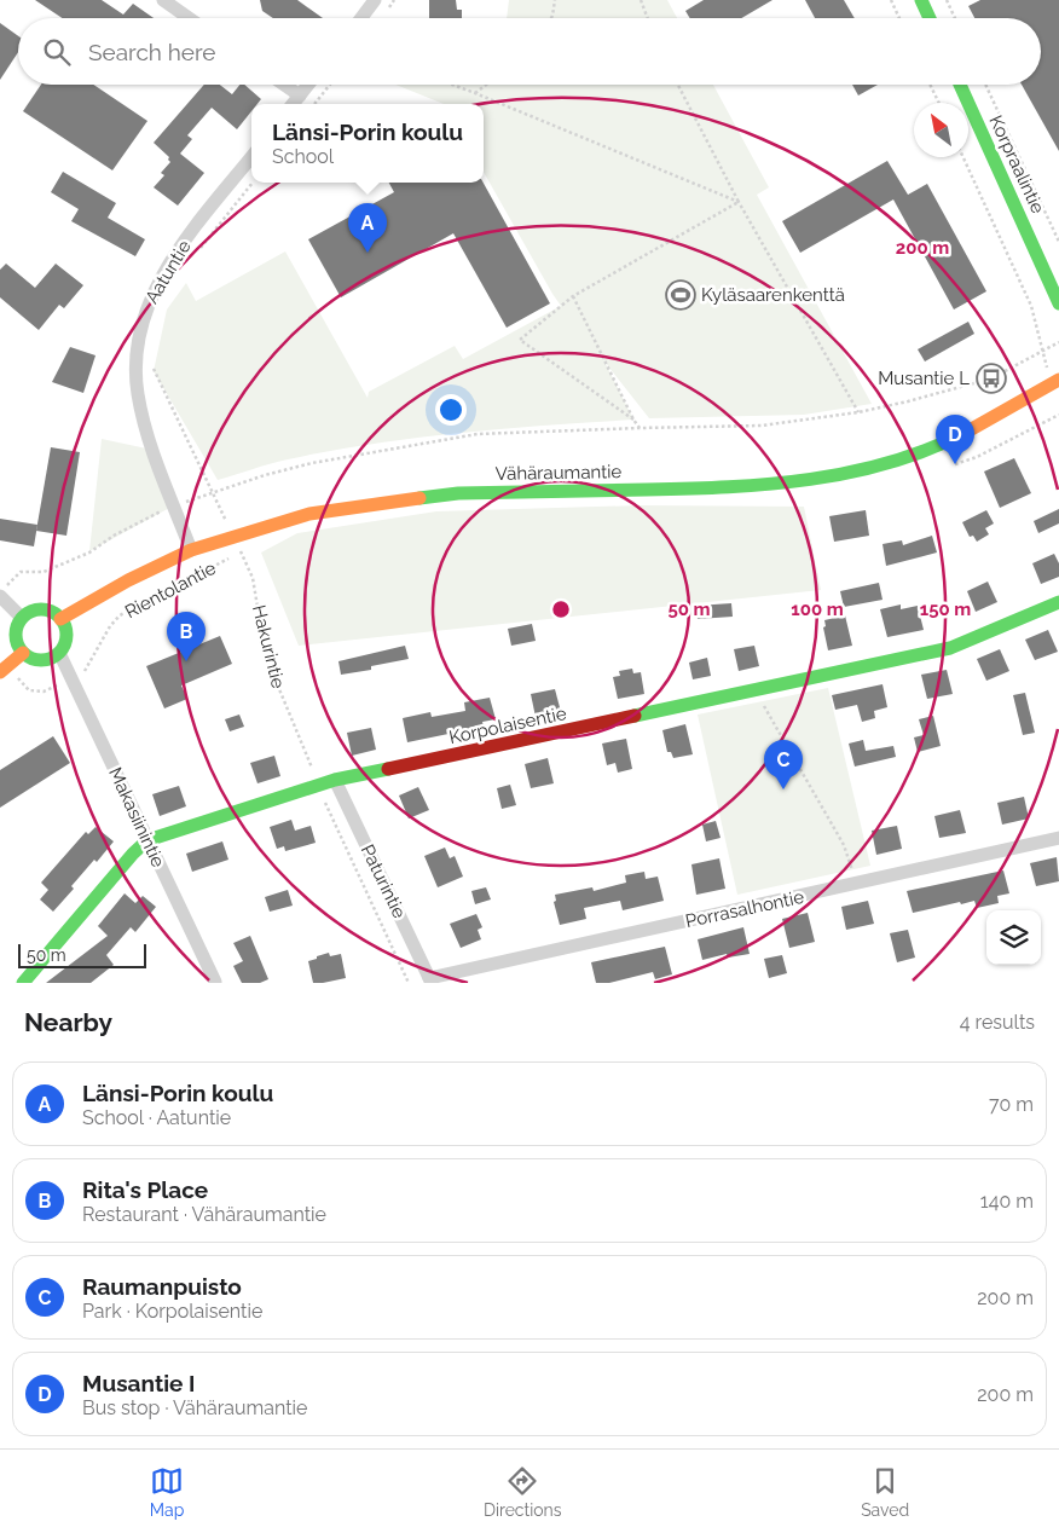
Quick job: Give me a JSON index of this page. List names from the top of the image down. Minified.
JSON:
{"streets":{"street":["Korpraalintie","Aatuntie","Vähäraumantie","Korpolaisentie","Makasiinintie","Paturintie","Porrasalhontie"],"path":["Rientolantie","Hakurintie"]},"crossings":[["Aatuntie","Vähäraumantie"],["Vähäraumantie","Hakurintie"],["Vähäraumantie","Makasiinintie"],["Rientolantie","Hakurintie"],["Rientolantie","Makasiinintie"],["Hakurintie","Korpolaisentie"],["Korpolaisentie","Makasiinintie"],["Korpolaisentie","Paturintie"],["Paturintie","Porrasalhontie"]],"places":{"sports":["Kyläsaarenkenttä"],"bus stop":["Musantie L"]},"scale_bar":"50 m","north":"top left","page":{"search":"Search here","popup":["Länsi-Porin koulu","School"],"pins":["A","D","B","C"],"scale":"50 m","heading":["Nearby","4 results"],"list":[{"mark":"A","name":"Länsi-Porin koulu","note":"School · Aatuntie","value":"70 m"},{"mark":"B","name":"Rita's Place","note":"Restaurant · Vähäraumantie","value":"140 m"},{"mark":"C","name":"Raumanpuisto","note":"Park · Korpolaisentie","value":"200 m"},{"mark":"D","name":"Musantie I","note":"Bus stop · Vähäraumantie","value":"200 m"}],"nav":["Map","Directions","Saved"]},"rings":["200 m","50 m","100 m","150 m"]}
